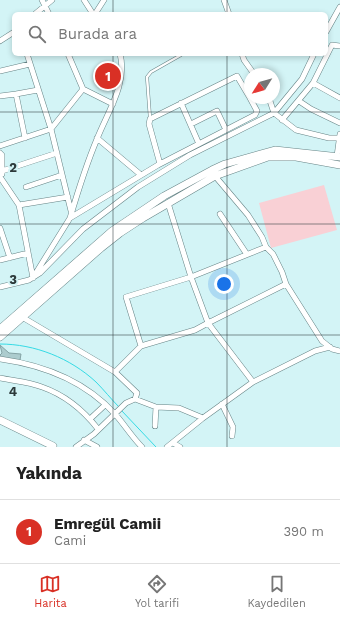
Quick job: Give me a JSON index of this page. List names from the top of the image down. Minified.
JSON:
{"north":"bottom left","page":{"search":"Burada ara","pins":"1","heading":"Yakında","list":[{"mark":"1","name":"Emregül Camii","note":"Cami","value":"390 m"}],"nav":["Harita","Yol tarifi","Kaydedilen"]},"grid":{"rows":["2","3","4"]}}
